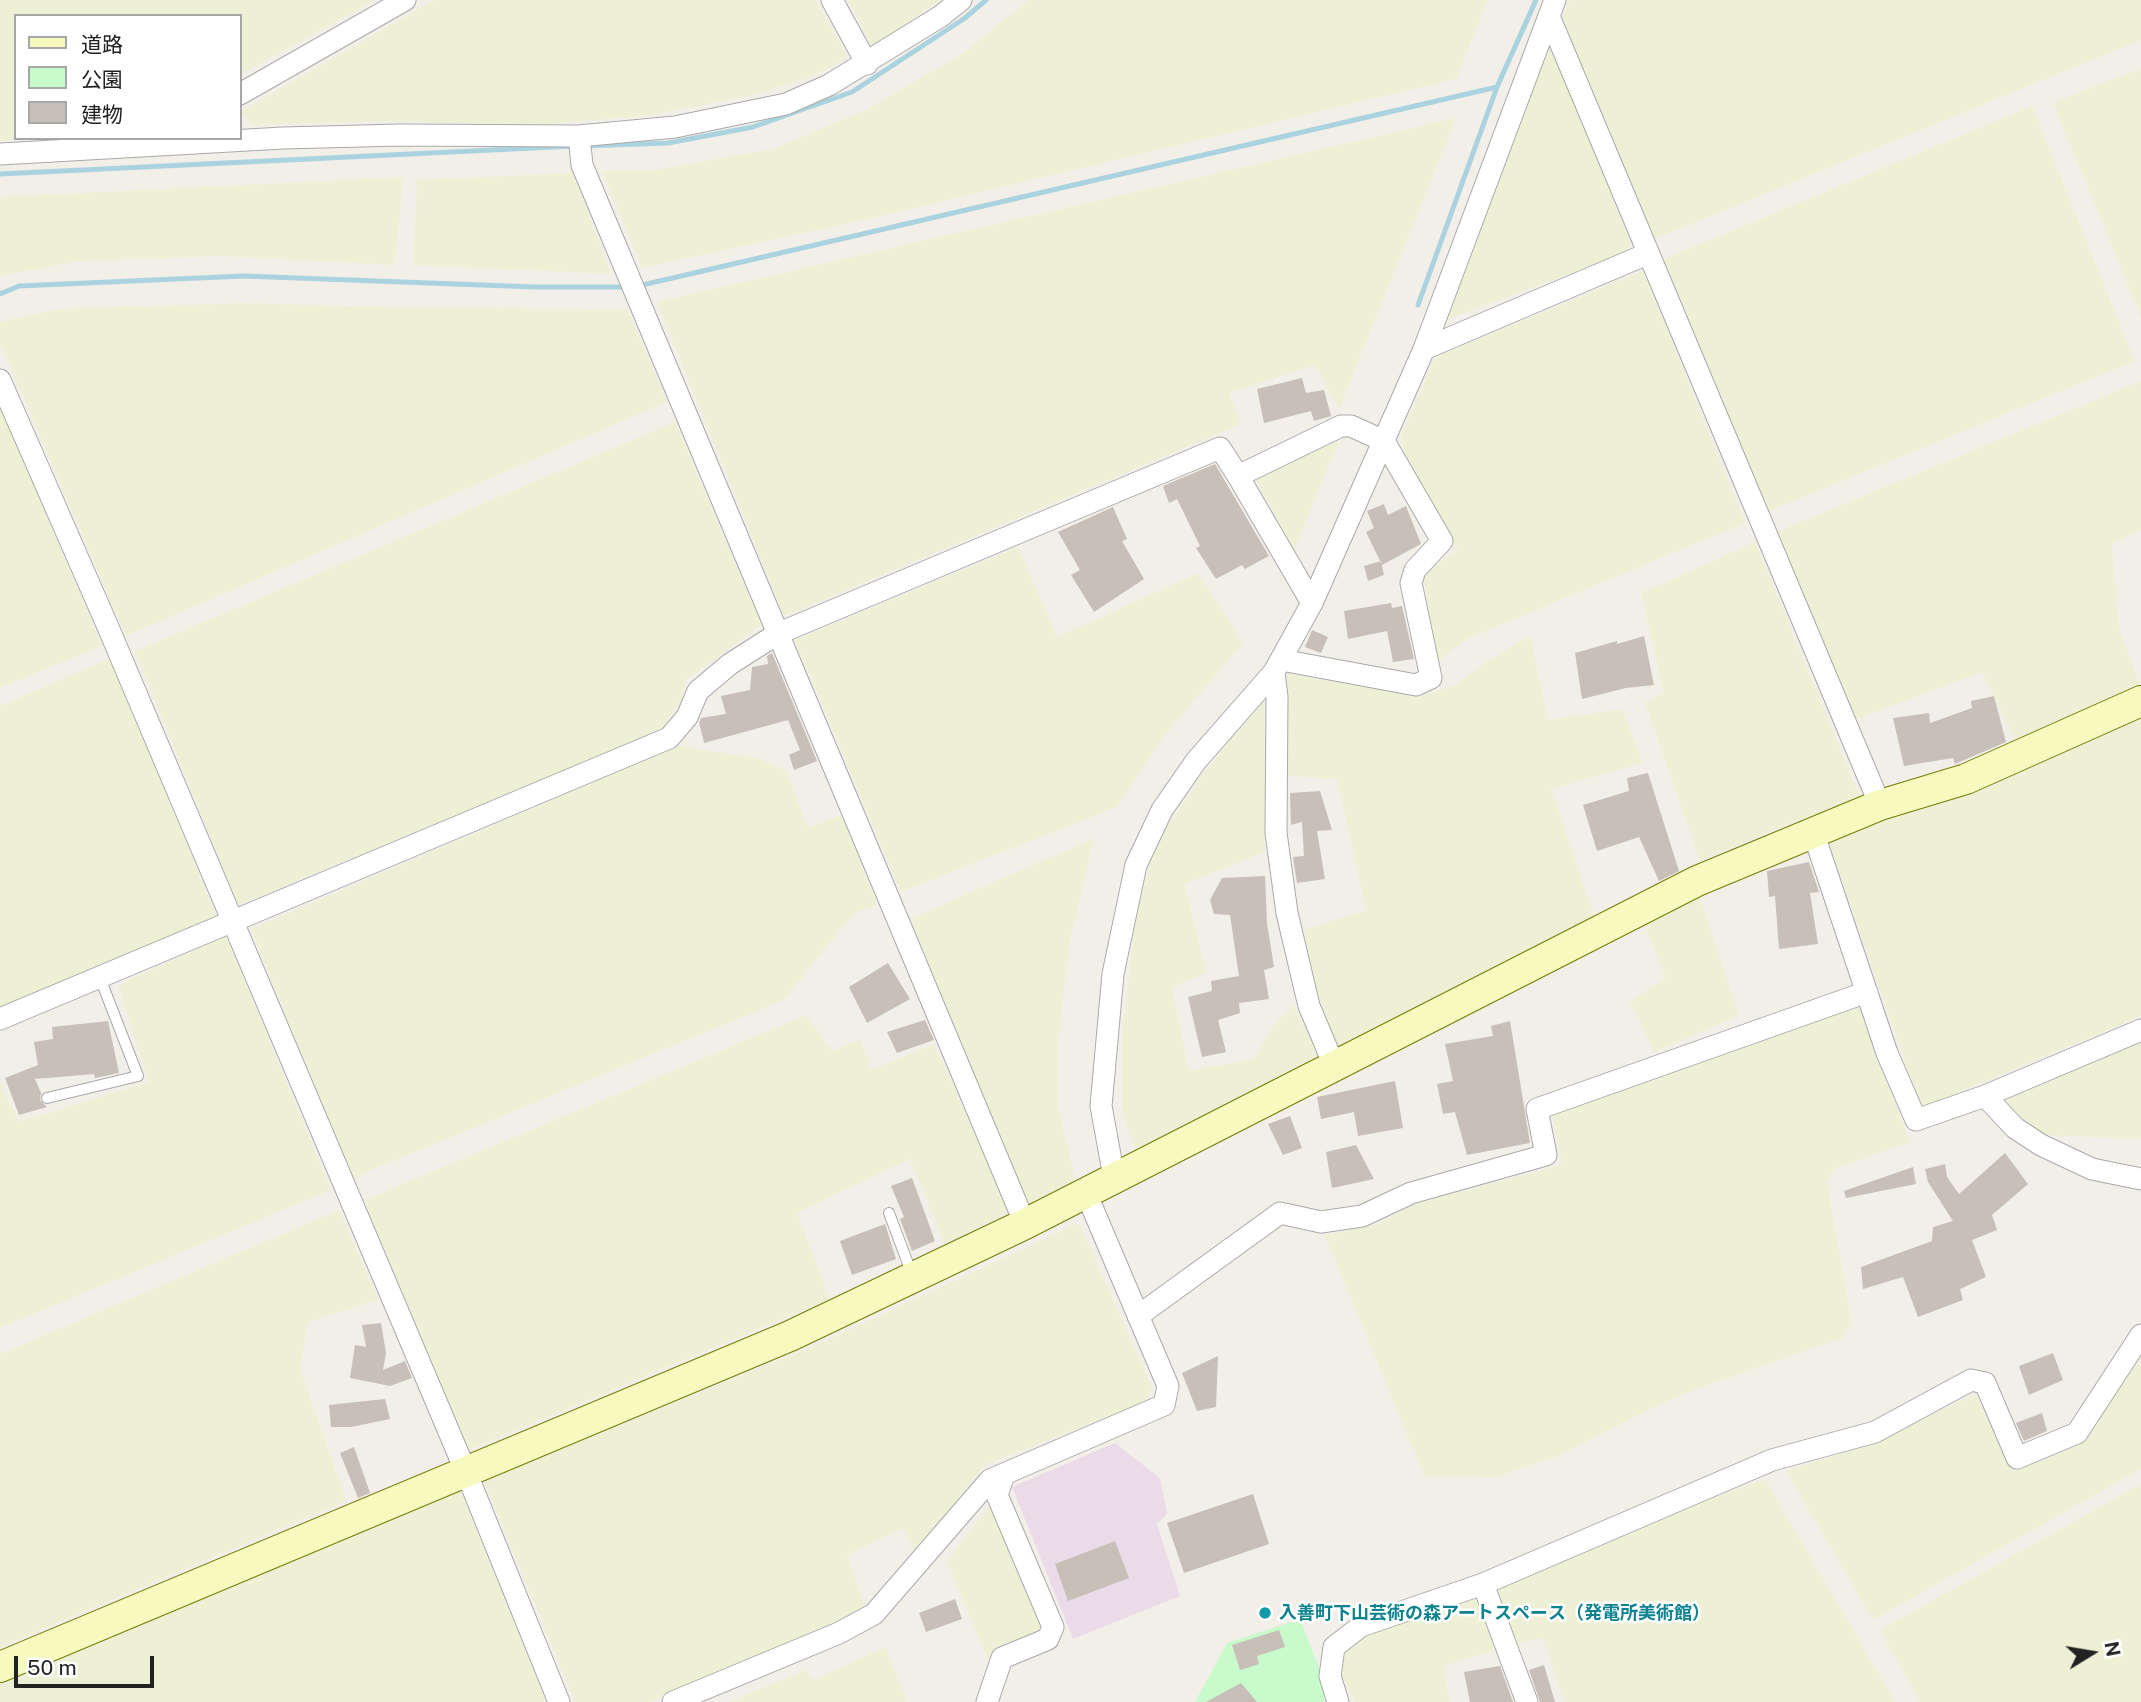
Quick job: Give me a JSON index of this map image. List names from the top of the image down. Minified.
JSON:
{"places":["入善町下山芸術の森アートスペース（発電所美術館）"],"legend":["道路","公園","建物"],"scale_bar":"50 m","north":"right"}
